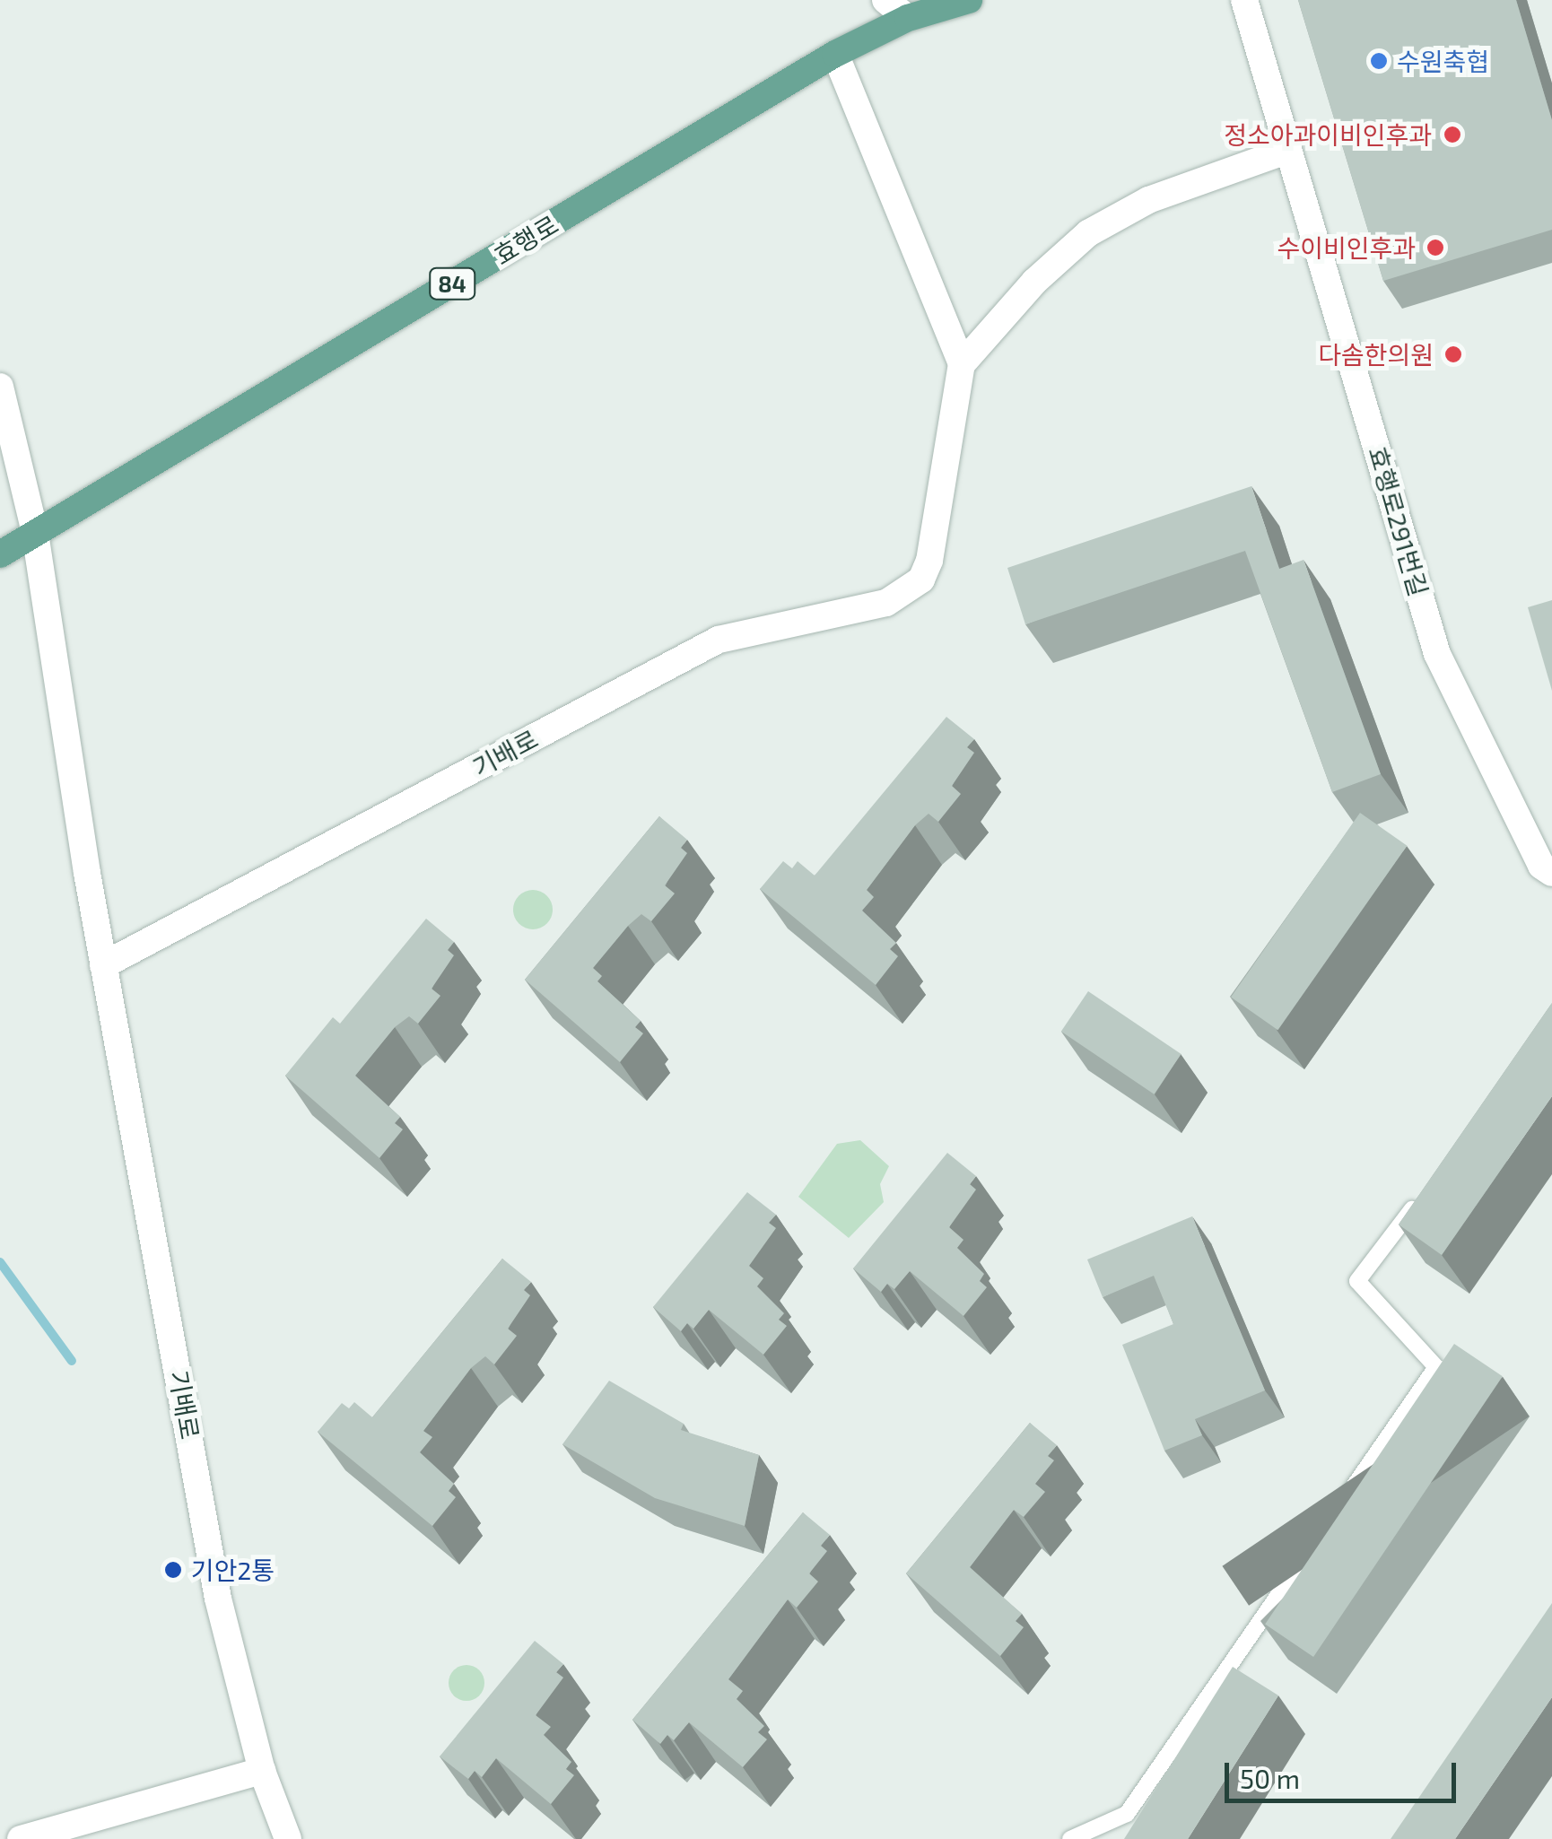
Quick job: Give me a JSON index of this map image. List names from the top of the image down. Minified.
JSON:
{"streets":{"main road":["효행로","84"],"street":["효행로291번길","기배로"]},"crossings":[["효행로","기배로"]],"places":["수원축협","정소아과이비인후과","수이비인후과","다솜한의원","기안2통"],"scale_bar":"50 m"}
